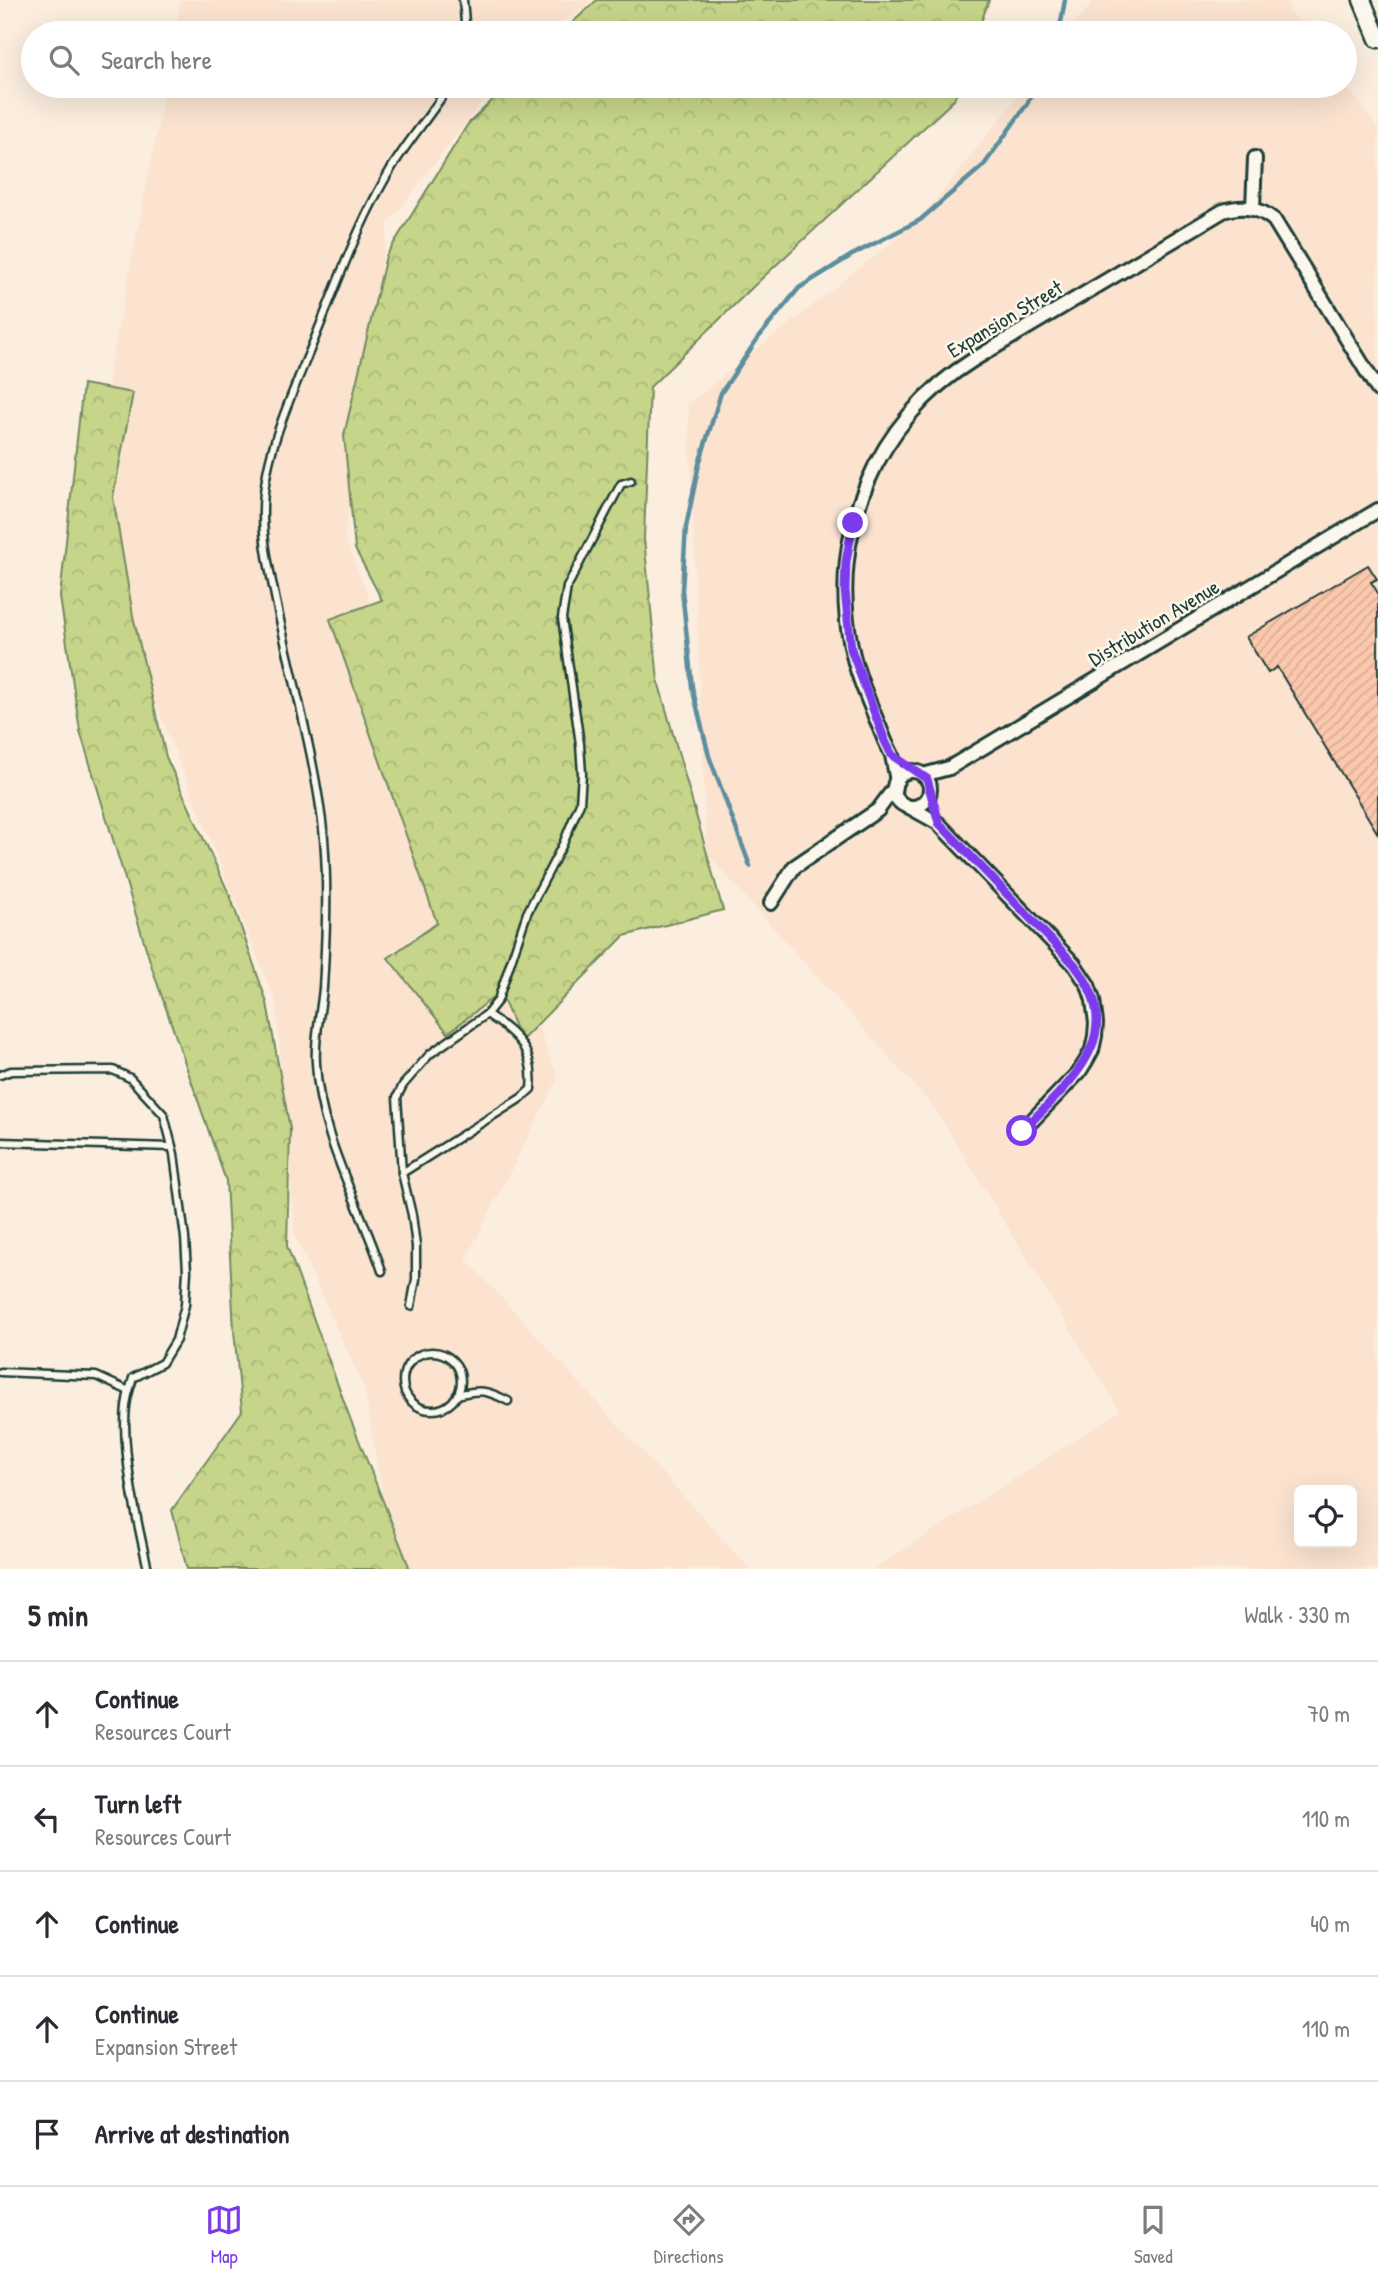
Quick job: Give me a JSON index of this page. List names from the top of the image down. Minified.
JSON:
{"streets":{"street":["Expansion Street","Distribution Avenue"]},"page":{"search":"Search here","heading":["5 min","Walk · 330 m"],"list":[["Continue","Resources Court","70 m"],["Turn left","Resources Court","110 m"],["Continue","40 m"],["Continue","Expansion Street","110 m"],"Arrive at destination"],"nav":["Map","Directions","Saved"]}}
